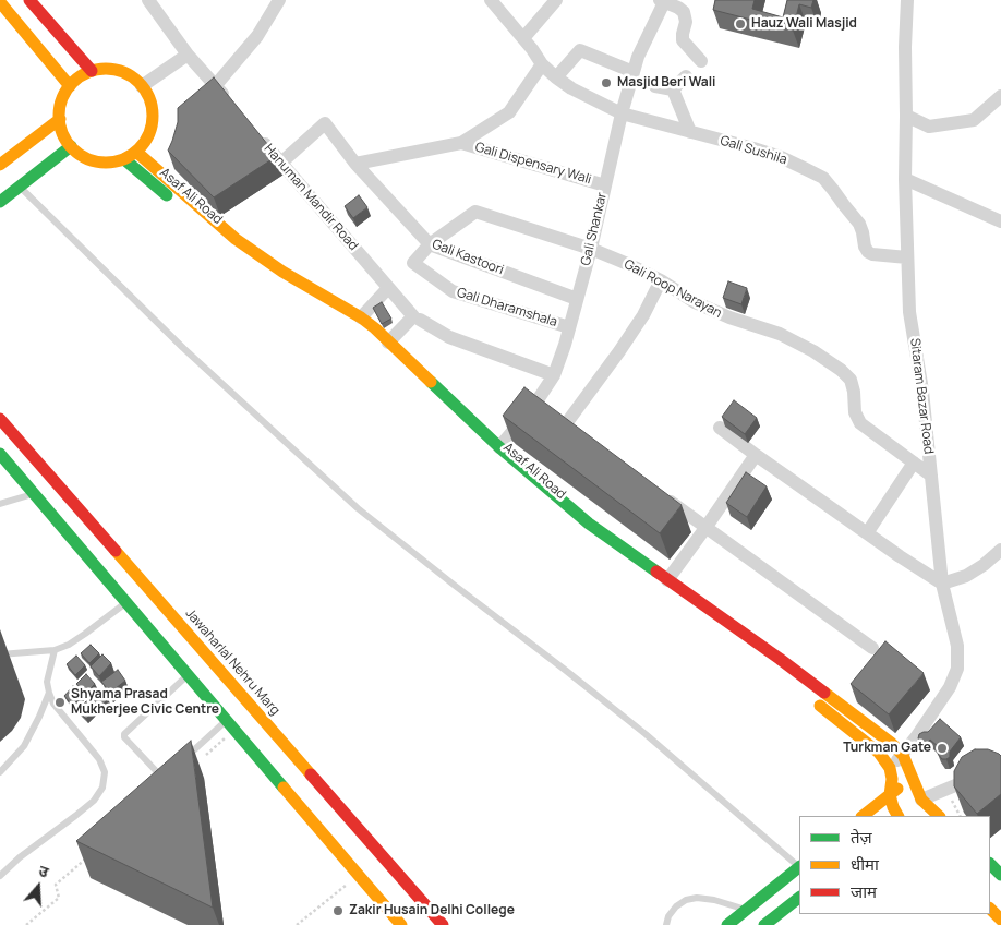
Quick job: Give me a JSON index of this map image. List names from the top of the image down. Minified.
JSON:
{"streets":{"main road":["Asaf Ali Road","Jawaharlal Nehru Marg"],"street":["Gali Sushila","Gali Dispensary Wali","Hanuman Mandir Road","Gali Shankar","Gali Kastoori","Gali Roop Narayan","Gali Dharamshala","Sitaram Bazar Road"]},"crossings":[["Gali Sushila","Gali Shankar"],["Gali Sushila","Sitaram Bazar Road"],["Gali Dispensary Wali","Gali Shankar"],["Asaf Ali Road","Gali Shankar"],["Asaf Ali Road","Sitaram Bazar Road"],["Hanuman Mandir Road","Gali Shankar"],["Hanuman Mandir Road","Gali Kastoori"],["Gali Shankar","Gali Kastoori"],["Gali Shankar","Gali Roop Narayan"],["Gali Shankar","Gali Dharamshala"],["Gali Kastoori","Gali Roop Narayan"],["Gali Kastoori","Gali Dharamshala"],["Gali Roop Narayan","Gali Dharamshala"],["Gali Roop Narayan","Sitaram Bazar Road"]],"places":["Hauz Wali Masjid","Masjid Beri Wali","Shyama Prasad Mukherjee Civic Centre","Turkman Gate","Zakir Husain Delhi College"],"legend":["तेज़","धीमा","जाम"],"north":"top"}
